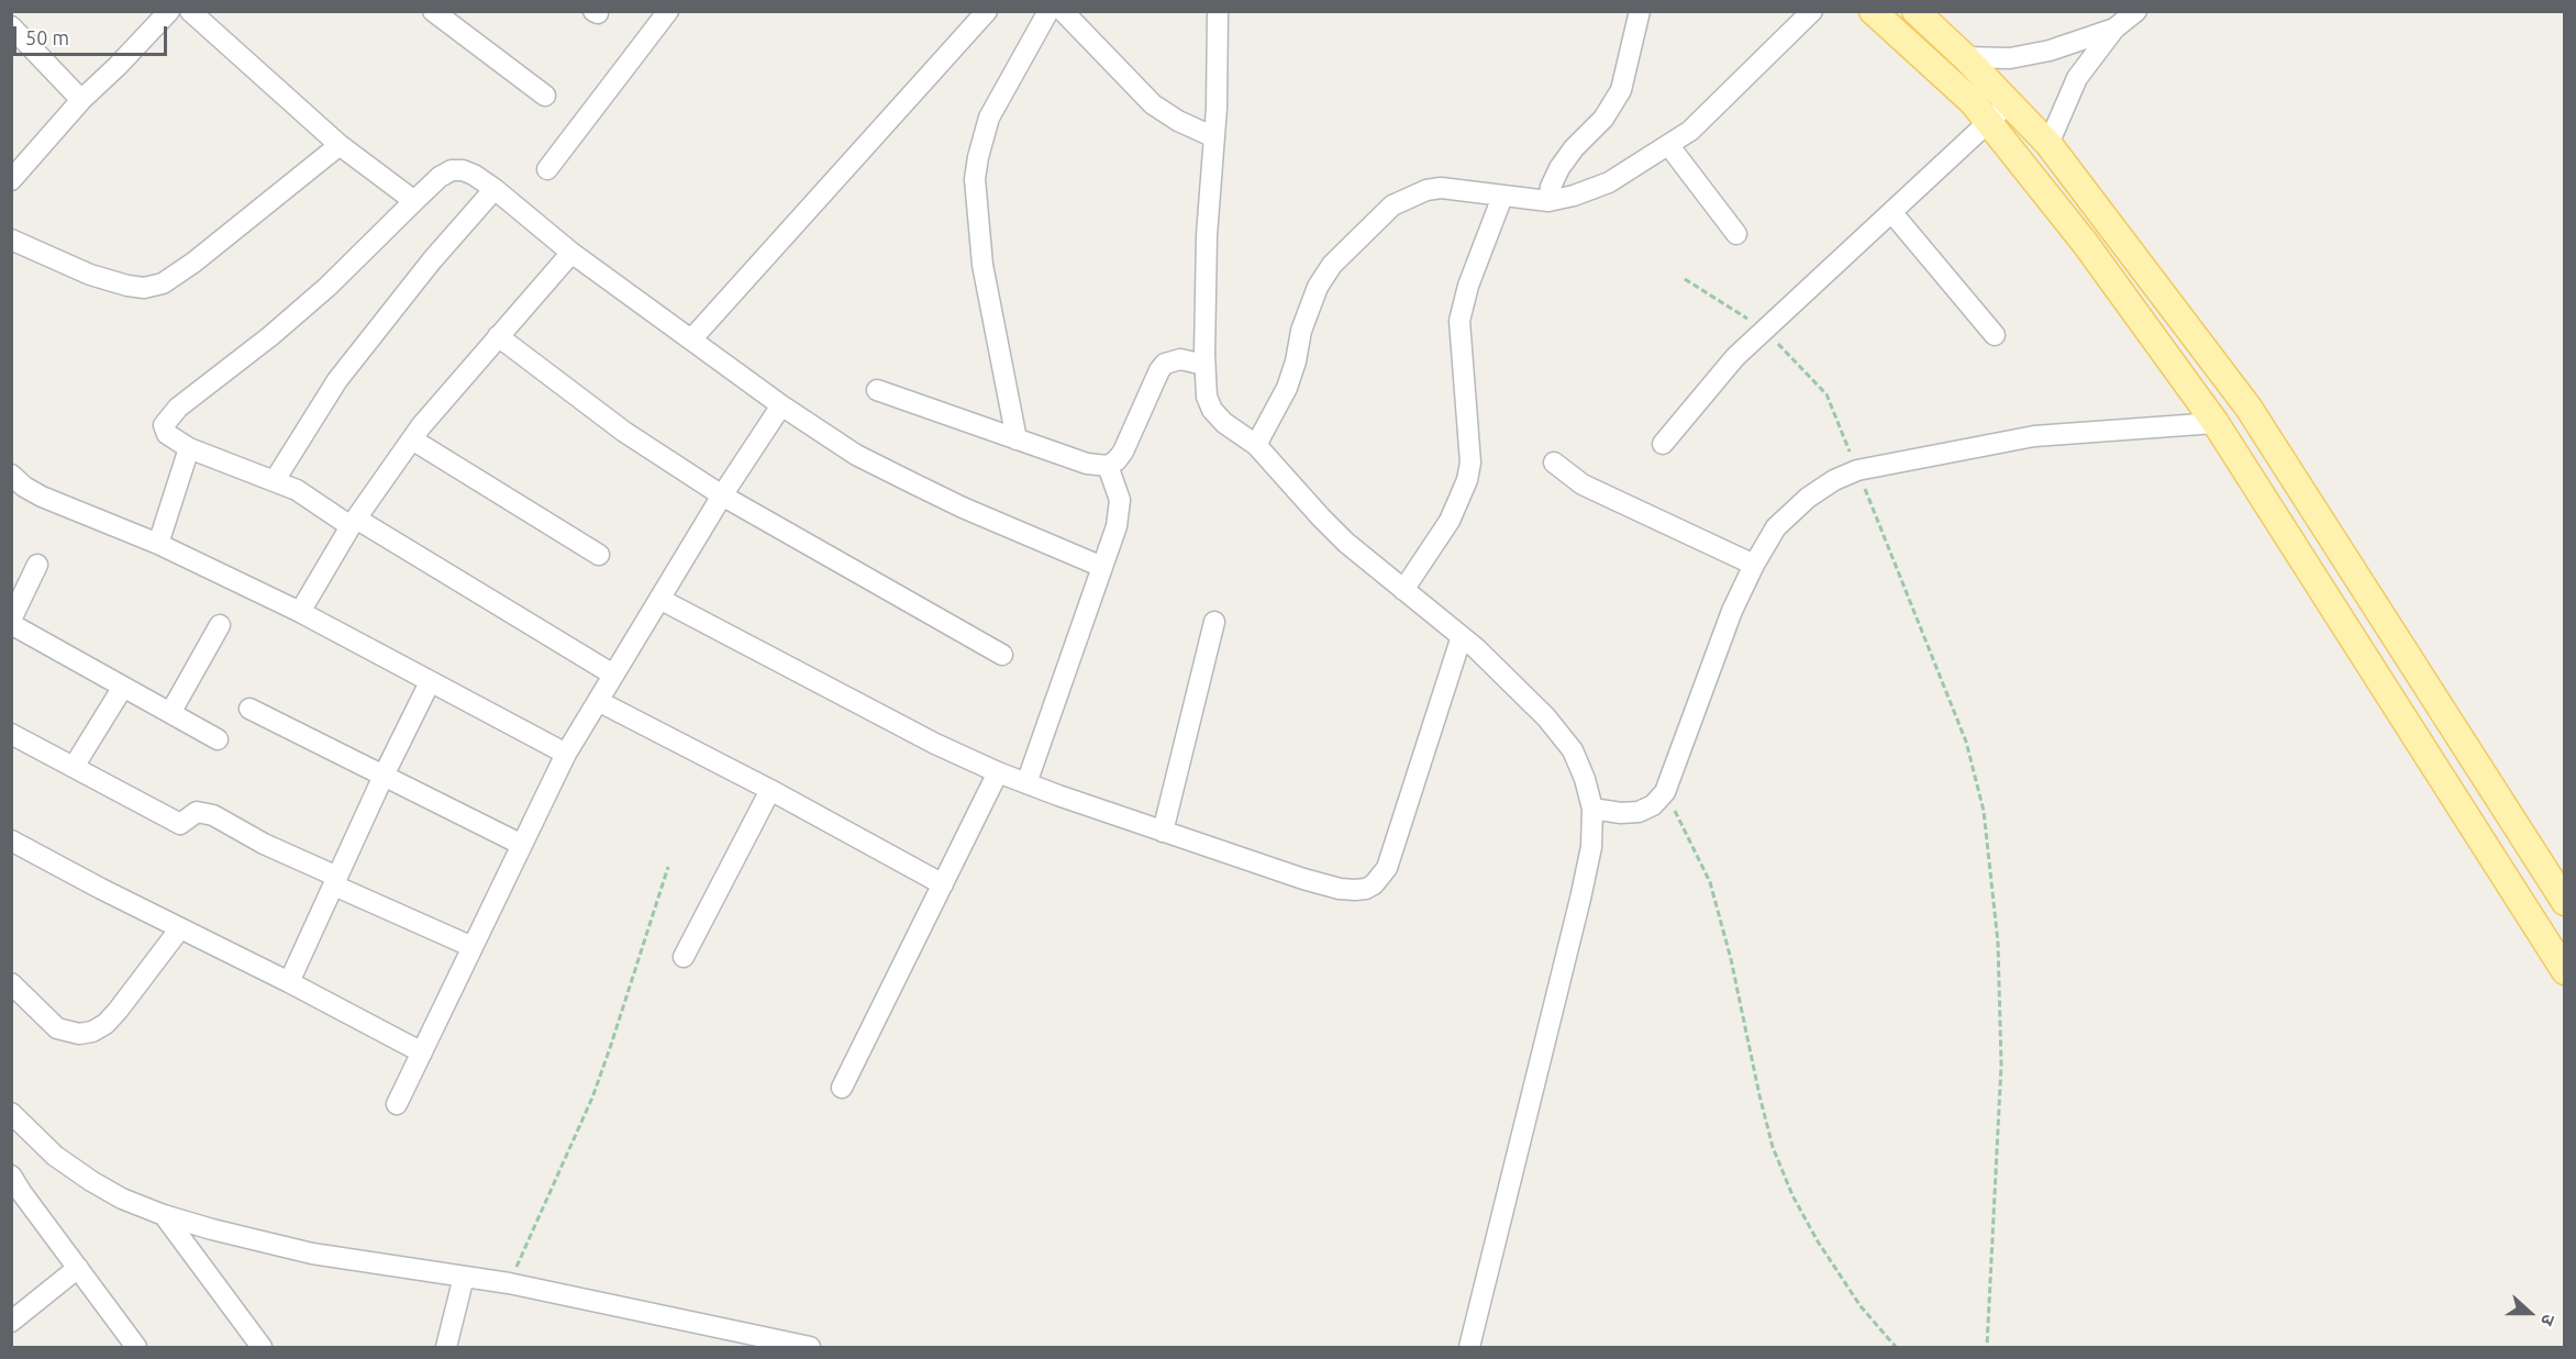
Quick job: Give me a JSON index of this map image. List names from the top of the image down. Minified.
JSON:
{"scale_bar":"50 m","north":"right"}
